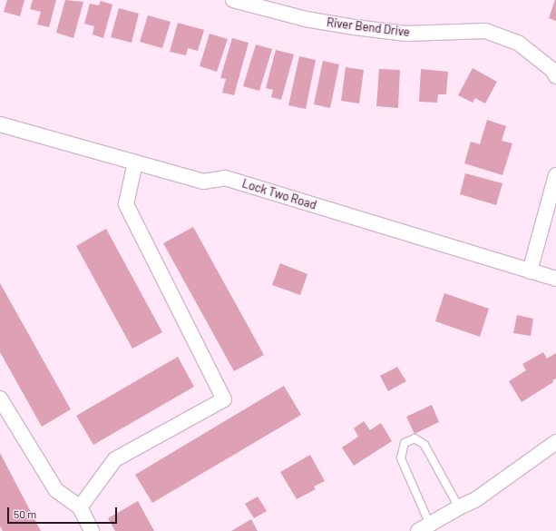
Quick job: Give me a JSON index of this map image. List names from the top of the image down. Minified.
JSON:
{"streets":{"street":["River Bend Drive","Lock Two Road"]},"scale_bar":"50 m"}
